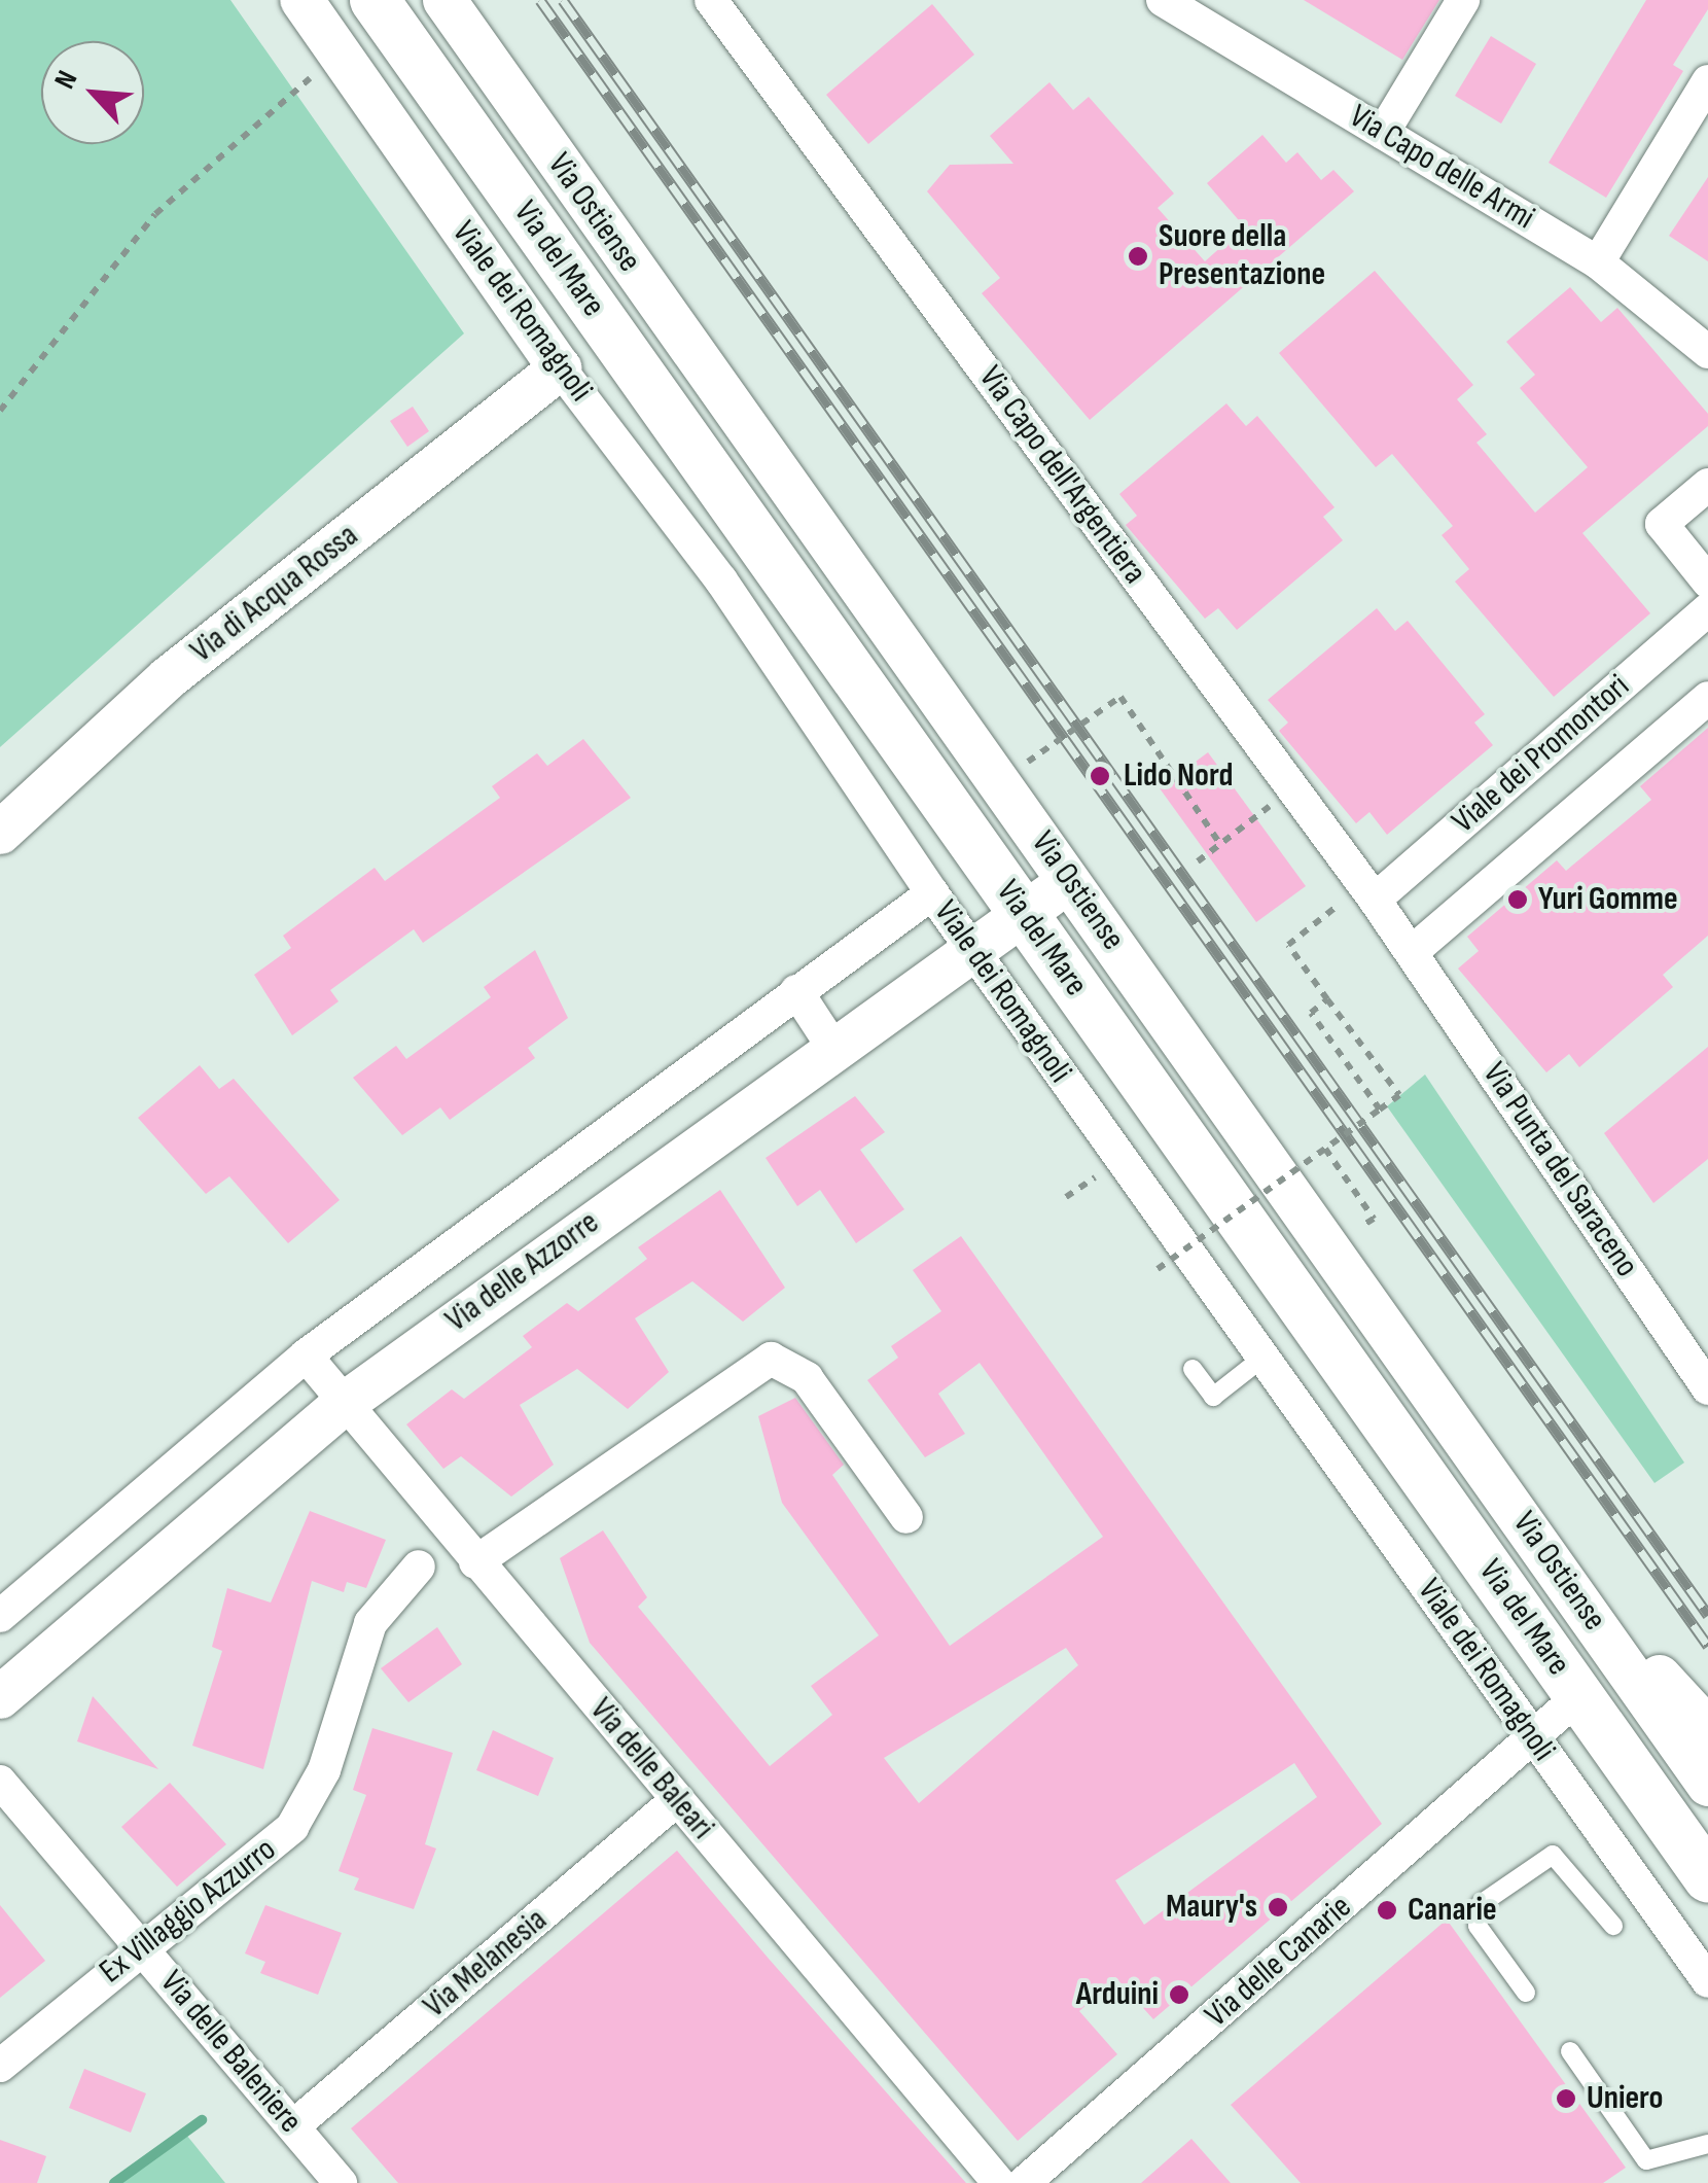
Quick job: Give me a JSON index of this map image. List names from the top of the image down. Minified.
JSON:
{"streets":{"main road":["Via del Mare"],"street":["Via Capo delle Armi","Via Ostiense","Viale dei Romagnoli","Via Capo dell'Argentiera","Via di Acqua Rossa","Viale dei Promontori","Via Punta del Saraceno","Via delle Azzorre","Via delle Baleari","Ex Villaggio Azzurro","Via delle Canarie","Via Melanesia","Via delle Baleniere"]},"crossings":[["Via Ostiense","Via delle Azzorre"],["Via del Mare","Via delle Azzorre"],["Viale dei Romagnoli","Via di Acqua Rossa"],["Viale dei Romagnoli","Via delle Azzorre"],["Viale dei Romagnoli","Via delle Canarie"],["Via Capo dell'Argentiera","Viale dei Promontori"],["Via Capo dell'Argentiera","Via Punta del Saraceno"],["Viale dei Promontori","Via Punta del Saraceno"],["Via delle Azzorre","Via delle Baleari"],["Via delle Baleari","Via Melanesia"],["Ex Villaggio Azzurro","Via delle Baleniere"],["Via Melanesia","Via delle Baleniere"]],"places":["Suore della Presentazione","Lido Nord","Yuri Gomme","Maury's","Canarie","Arduini","Uniero"],"north":"top left"}
